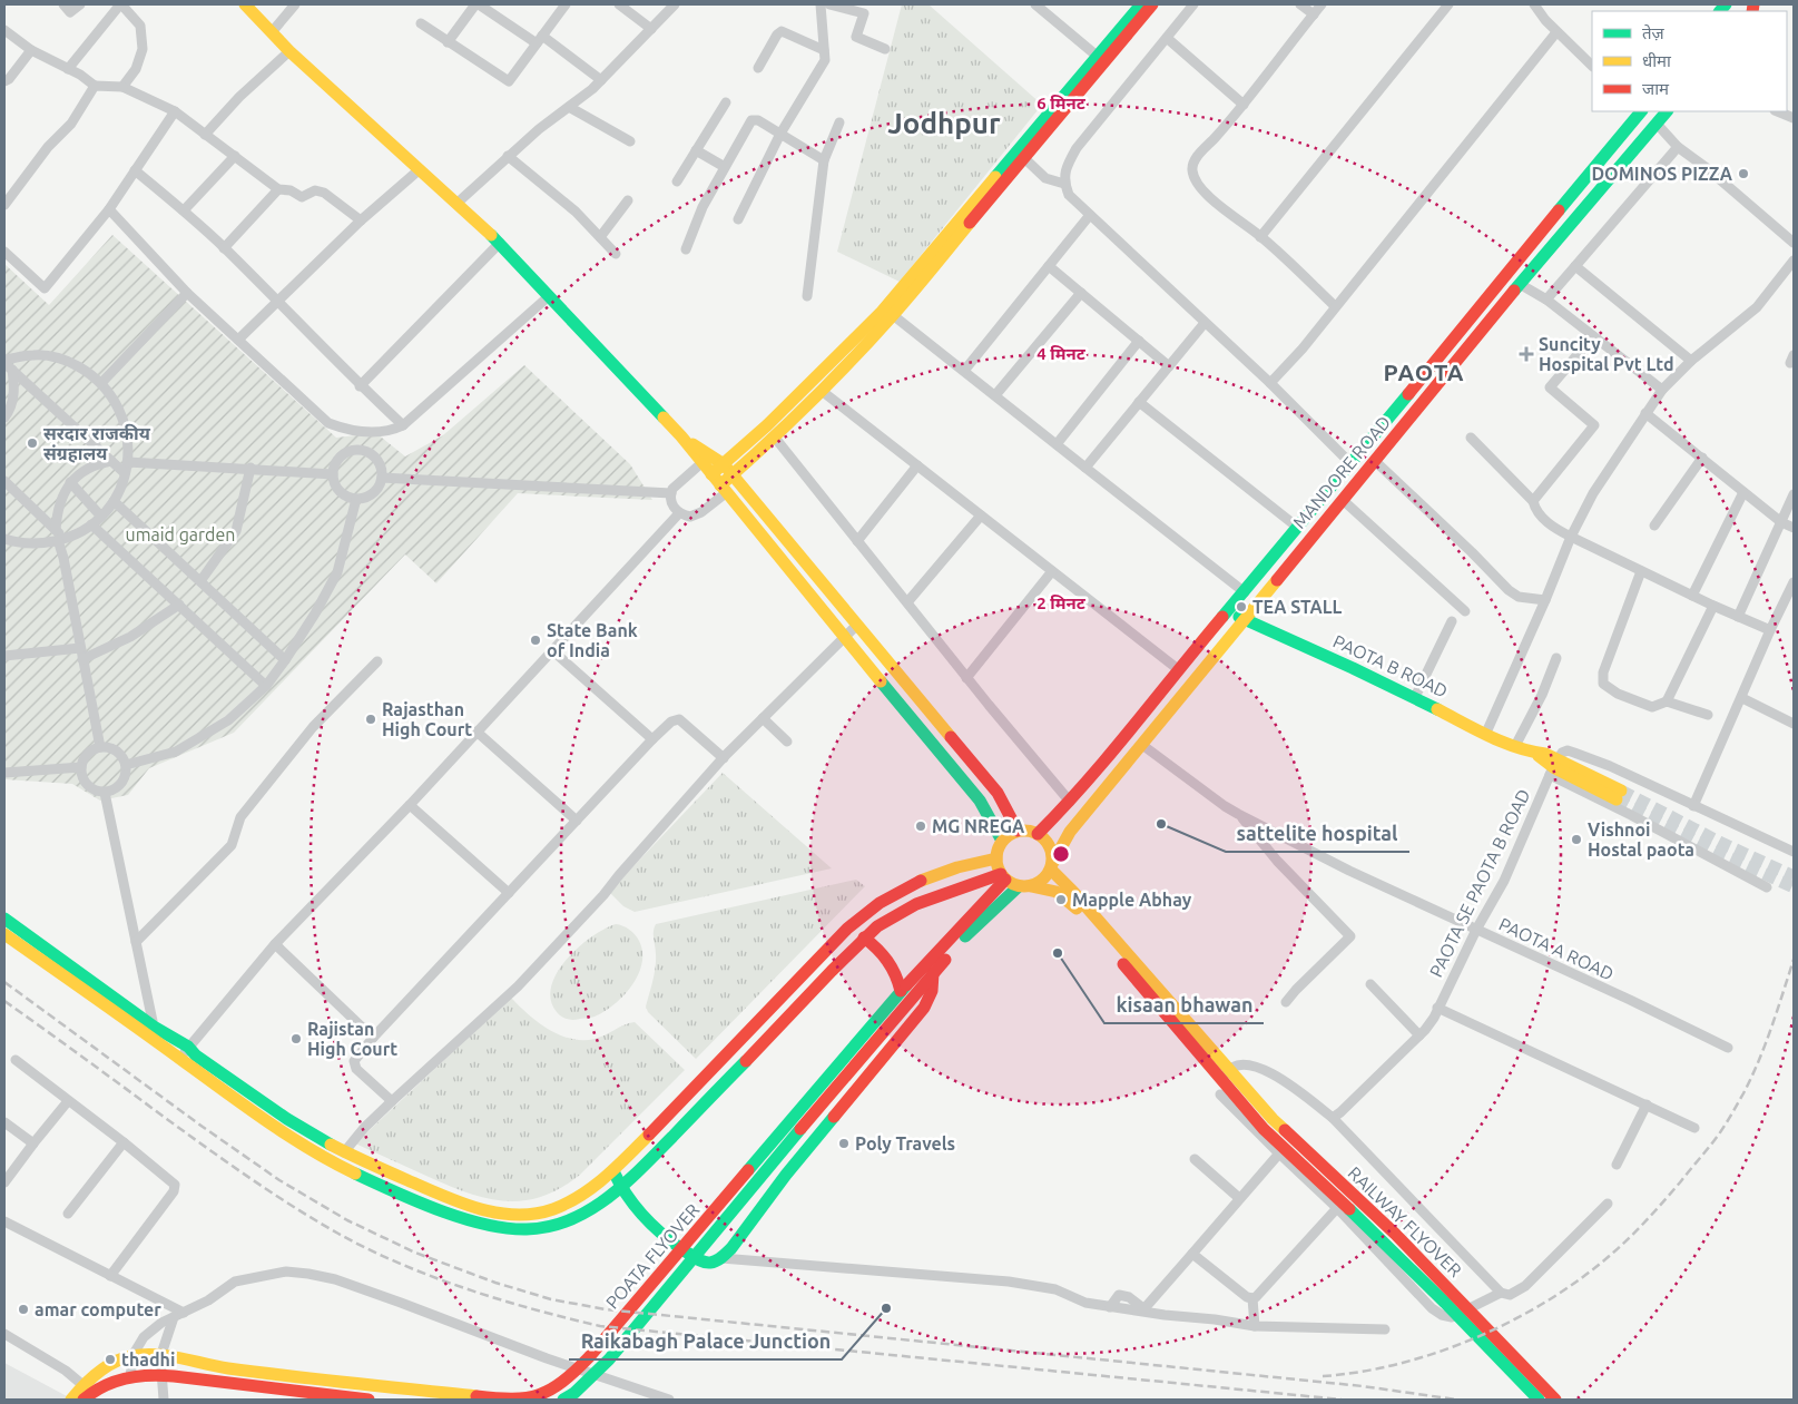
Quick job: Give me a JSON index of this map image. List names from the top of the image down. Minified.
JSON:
{"streets":{"main road":["MANDORE ROAD","PAOTA B ROAD","RAILWAY FLYOVER","POATA FLYOVER"],"street":["PAOTA SE PAOTA B ROAD","PAOTA A ROAD"]},"crossings":[["MANDORE ROAD","PAOTA B ROAD"],["MANDORE ROAD","PAOTA A ROAD"],["MANDORE ROAD","POATA FLYOVER"],["PAOTA B ROAD","PAOTA SE PAOTA B ROAD"],["PAOTA SE PAOTA B ROAD","PAOTA A ROAD"]],"districts":["Jodhpur","PAOTA"],"parks":["umaid garden"],"places":{"other":["DOMINOS PIZZA","सरदार राजकीय संग्रहालय","TEA STALL","State Bank of India","Rajasthan High Court","sattelite hospital","MG NREGA","Vishnoi Hostal paota","Mapple Abhay","kisaan bhawan","Rajistan High Court","Poly Travels","Raikabagh Palace Junction","amar computer","thadhi"],"health":["Suncity Hospital Pvt Ltd"]},"legend":["तेज़","धीमा","जाम"],"rings":["6 मिनट","4 मिनट","2 मिनट"]}
